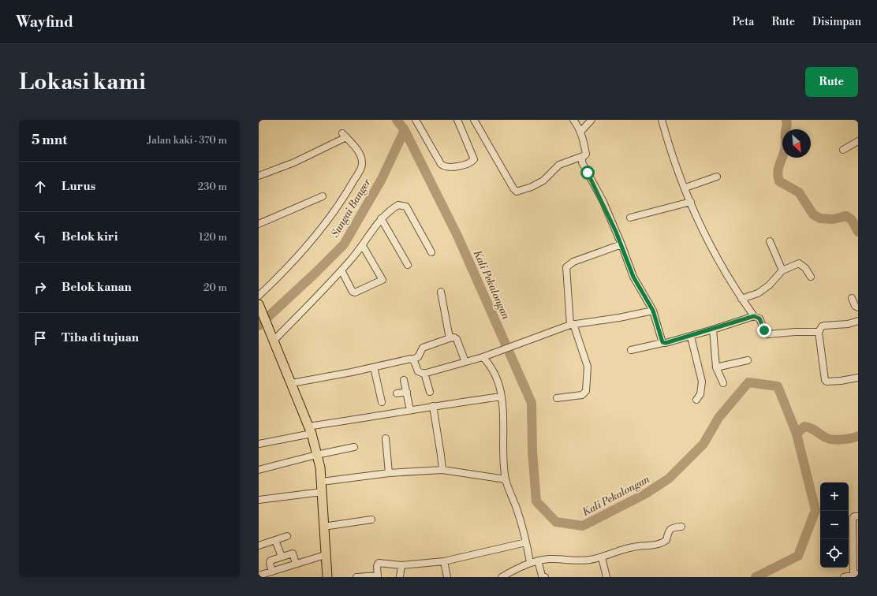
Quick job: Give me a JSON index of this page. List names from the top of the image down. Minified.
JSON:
{"water":["Sungai Banger","Kali Pekalongan"],"north":"bottom right","page":{"header":"Wayfind","nav":["Peta","Rute","Disimpan"],"buttons":"Rute","title":"Lokasi kami","heading":["5 mnt","Jalan kaki · 370 m"],"list":[["Lurus","230 m"],["Belok kiri","120 m"],["Belok kanan","20 m"],"Tiba di tujuan"],"map_buttons":["+","−"]}}
